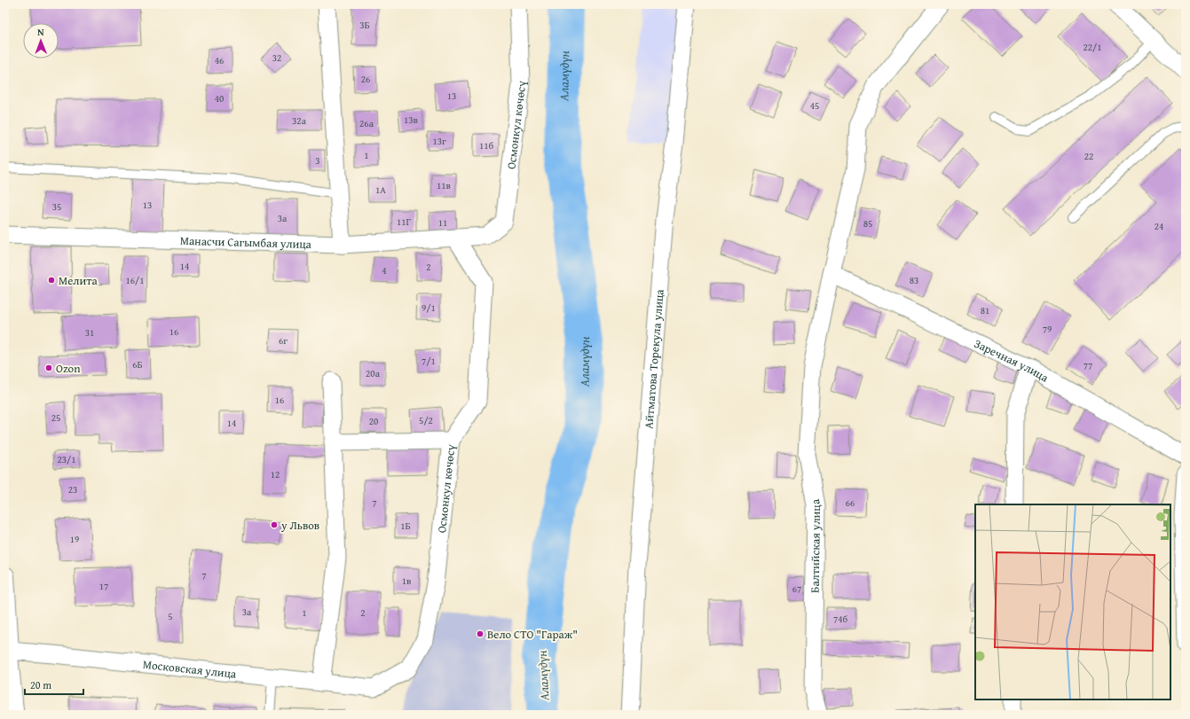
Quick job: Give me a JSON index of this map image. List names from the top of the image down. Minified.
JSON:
{"streets":{"street":["Осмонкул көчөсү","Манасчи Сагымбая улица","Айтматова Торекула улица","Заречная улица","Балтийская улица","Московская улица"]},"crossings":[["Осмонкул көчөсү","Манасчи Сагымбая улица"],["Осмонкул көчөсү","Московская улица"],["Заречная улица","Балтийская улица"]],"water":["Аламүдүн"],"places":["Мелита","Ozon","у Львов","Вело СТО \"Гараж\""],"house_numbers":["3Б","22/1","32","46","26","13","40","45","13в","32а","26а","13г","11б","1","22","3","11в","1А","13","35","3а","11Г","11","85","24","14","2","4","16/1","83","9/1","81","79","16","31","6г","7/1","6Б","77","20а","16","25","5/2","20","14","23/1","12","23","7","66","1Б","19","7","1в","17","67","3а","1","2","5","74б"],"scale_bar":"20 m","north":"top"}
